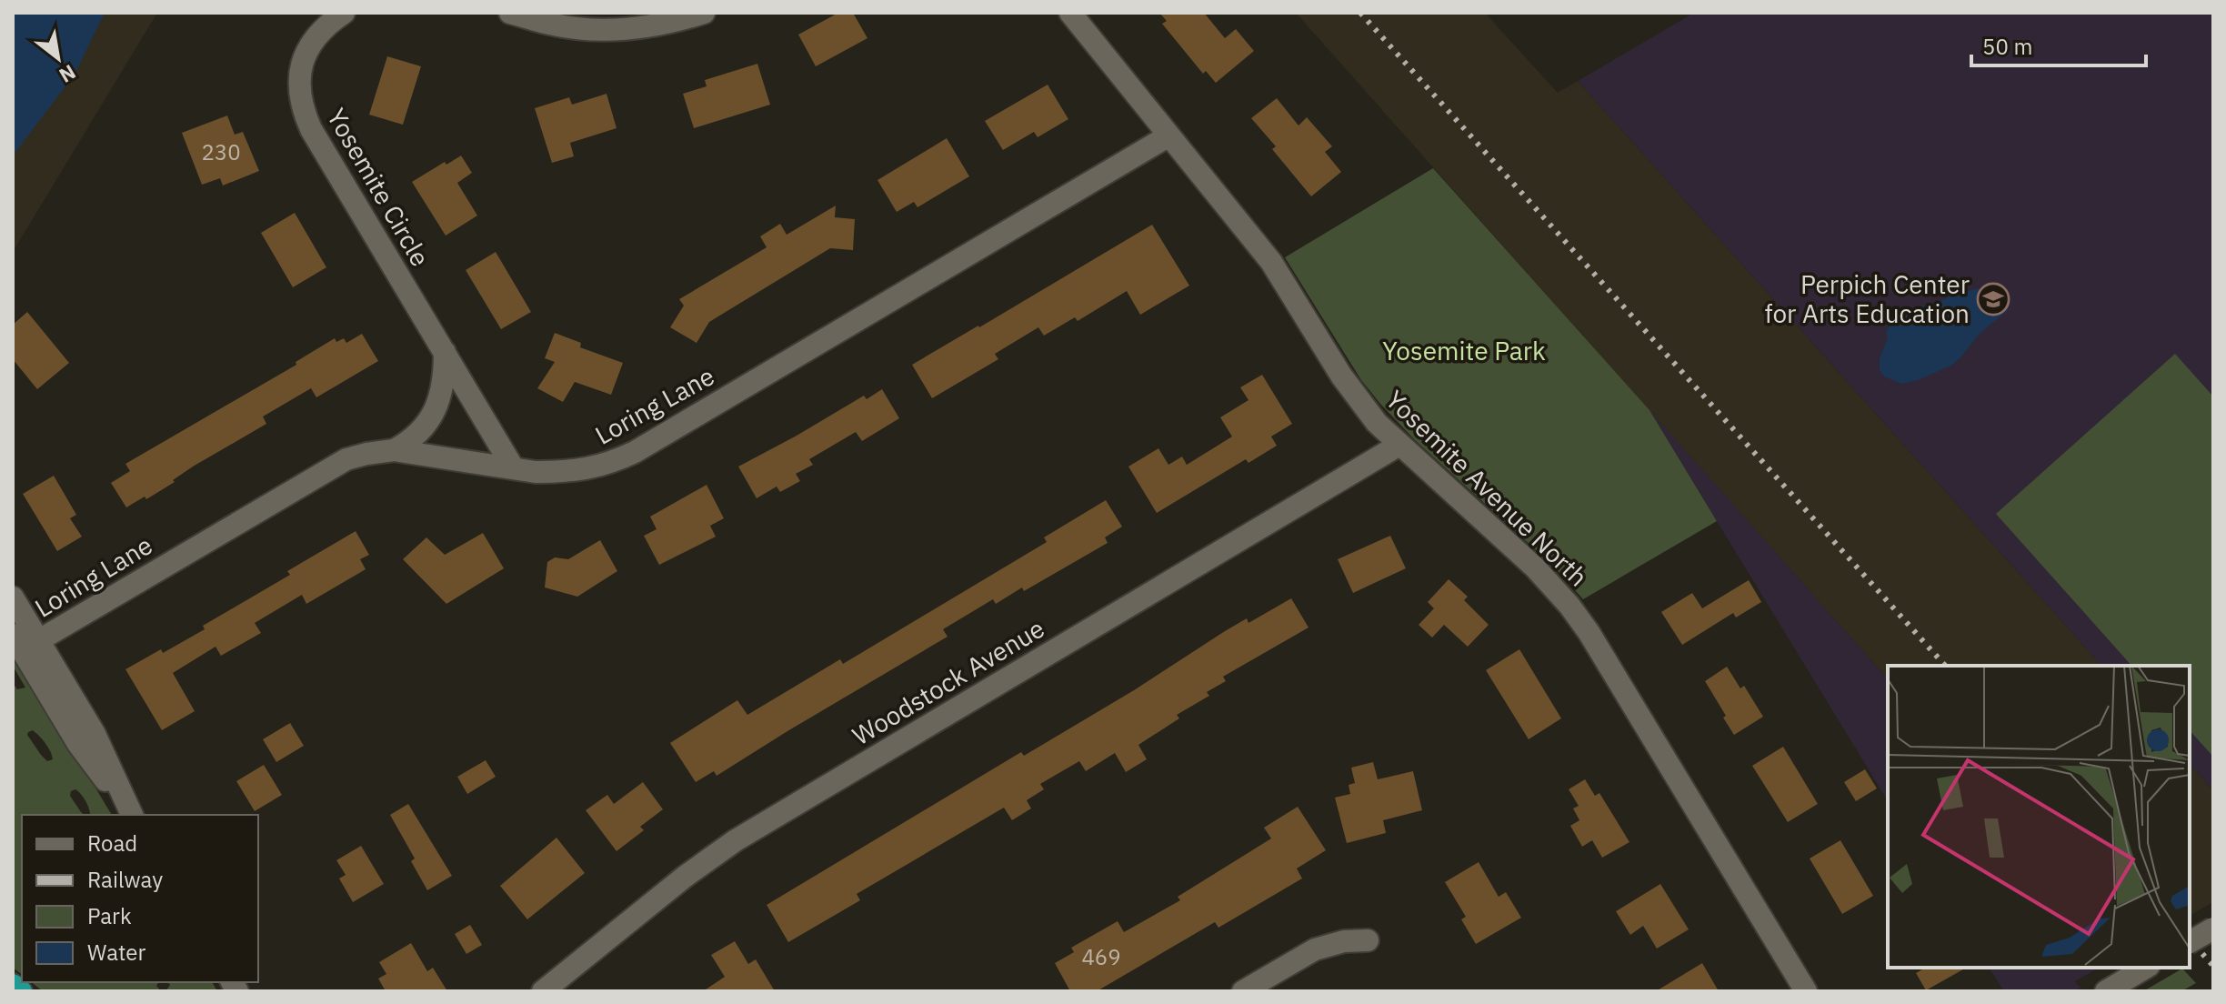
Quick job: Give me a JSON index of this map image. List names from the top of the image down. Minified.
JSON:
{"streets":{"street":["Yosemite Circle","Loring Lane","Yosemite Avenue North","Woodstock Avenue"]},"crossings":[["Yosemite Circle","Loring Lane"],["Loring Lane","Yosemite Avenue North"],["Yosemite Avenue North","Woodstock Avenue"]],"parks":["Yosemite Park"],"places":{"school or university":["Perpich Center for Arts Education"]},"house_numbers":["230","469"],"legend":["Road","Railway","Park","Water"],"scale_bar":"50 m","north":"bottom right"}
